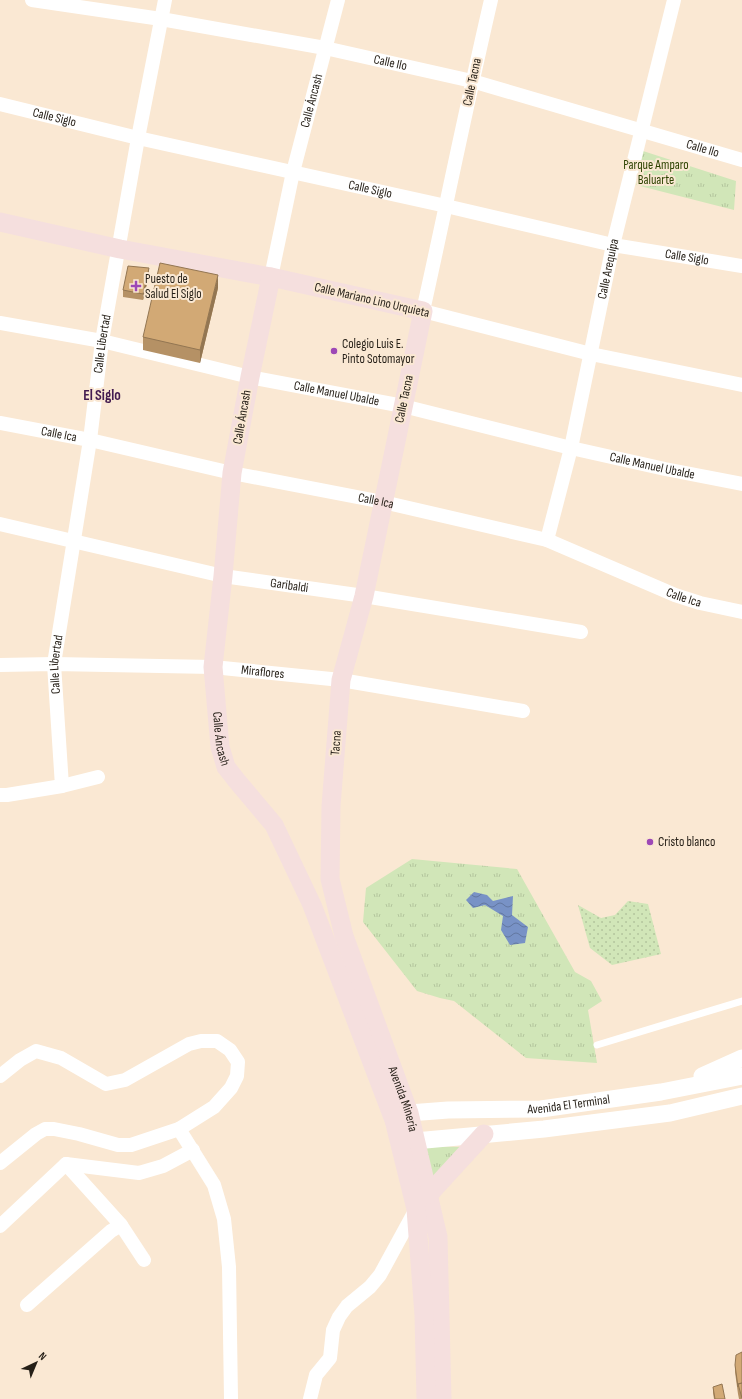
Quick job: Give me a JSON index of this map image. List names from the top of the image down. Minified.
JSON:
{"streets":{"main road":["Calle Tacna","Calle Áncash","Calle Mariano Lino Urquieta","Tacna","Avenida Minería"],"street":["Calle Ilo","Calle Siglo","Calle Arequipa","Calle Libertad","Calle Manuel Ubalde","Calle Ica","Garibaldi","Miraflores","Avenida El Terminal"]},"crossings":[["Calle Ilo","Calle Tacna"],["Calle Ilo","Calle Áncash"],["Calle Ilo","Calle Arequipa"],["Calle Ilo","Calle Libertad"],["Calle Tacna","Calle Siglo"],["Calle Tacna","Calle Mariano Lino Urquieta"],["Calle Tacna","Calle Manuel Ubalde"],["Calle Tacna","Calle Ica"],["Calle Tacna","Garibaldi"],["Calle Tacna","Miraflores"],["Calle Tacna","Tacna"],["Calle Áncash","Calle Siglo"],["Calle Áncash","Calle Mariano Lino Urquieta"],["Calle Áncash","Calle Manuel Ubalde"],["Calle Áncash","Calle Ica"],["Calle Áncash","Garibaldi"],["Calle Áncash","Miraflores"],["Calle Áncash","Avenida Minería"],["Calle Siglo","Calle Arequipa"],["Calle Siglo","Calle Libertad"],["Calle Arequipa","Calle Mariano Lino Urquieta"],["Calle Arequipa","Calle Manuel Ubalde"],["Calle Arequipa","Calle Ica"],["Calle Mariano Lino Urquieta","Calle Libertad"],["Calle Libertad","Calle Manuel Ubalde"],["Calle Libertad","Calle Ica"],["Calle Libertad","Garibaldi"],["Calle Libertad","Miraflores"],["Miraflores","Tacna"],["Tacna","Avenida Minería"],["Avenida Minería","Avenida El Terminal"]],"districts":["El Siglo"],"parks":["Parque Amparo Baluarte"],"places":{"health":["Puesto de Salud El Siglo"],"other":["Colegio Luis E. Pinto Sotomayor","Cristo blanco"]},"north":"top right"}
